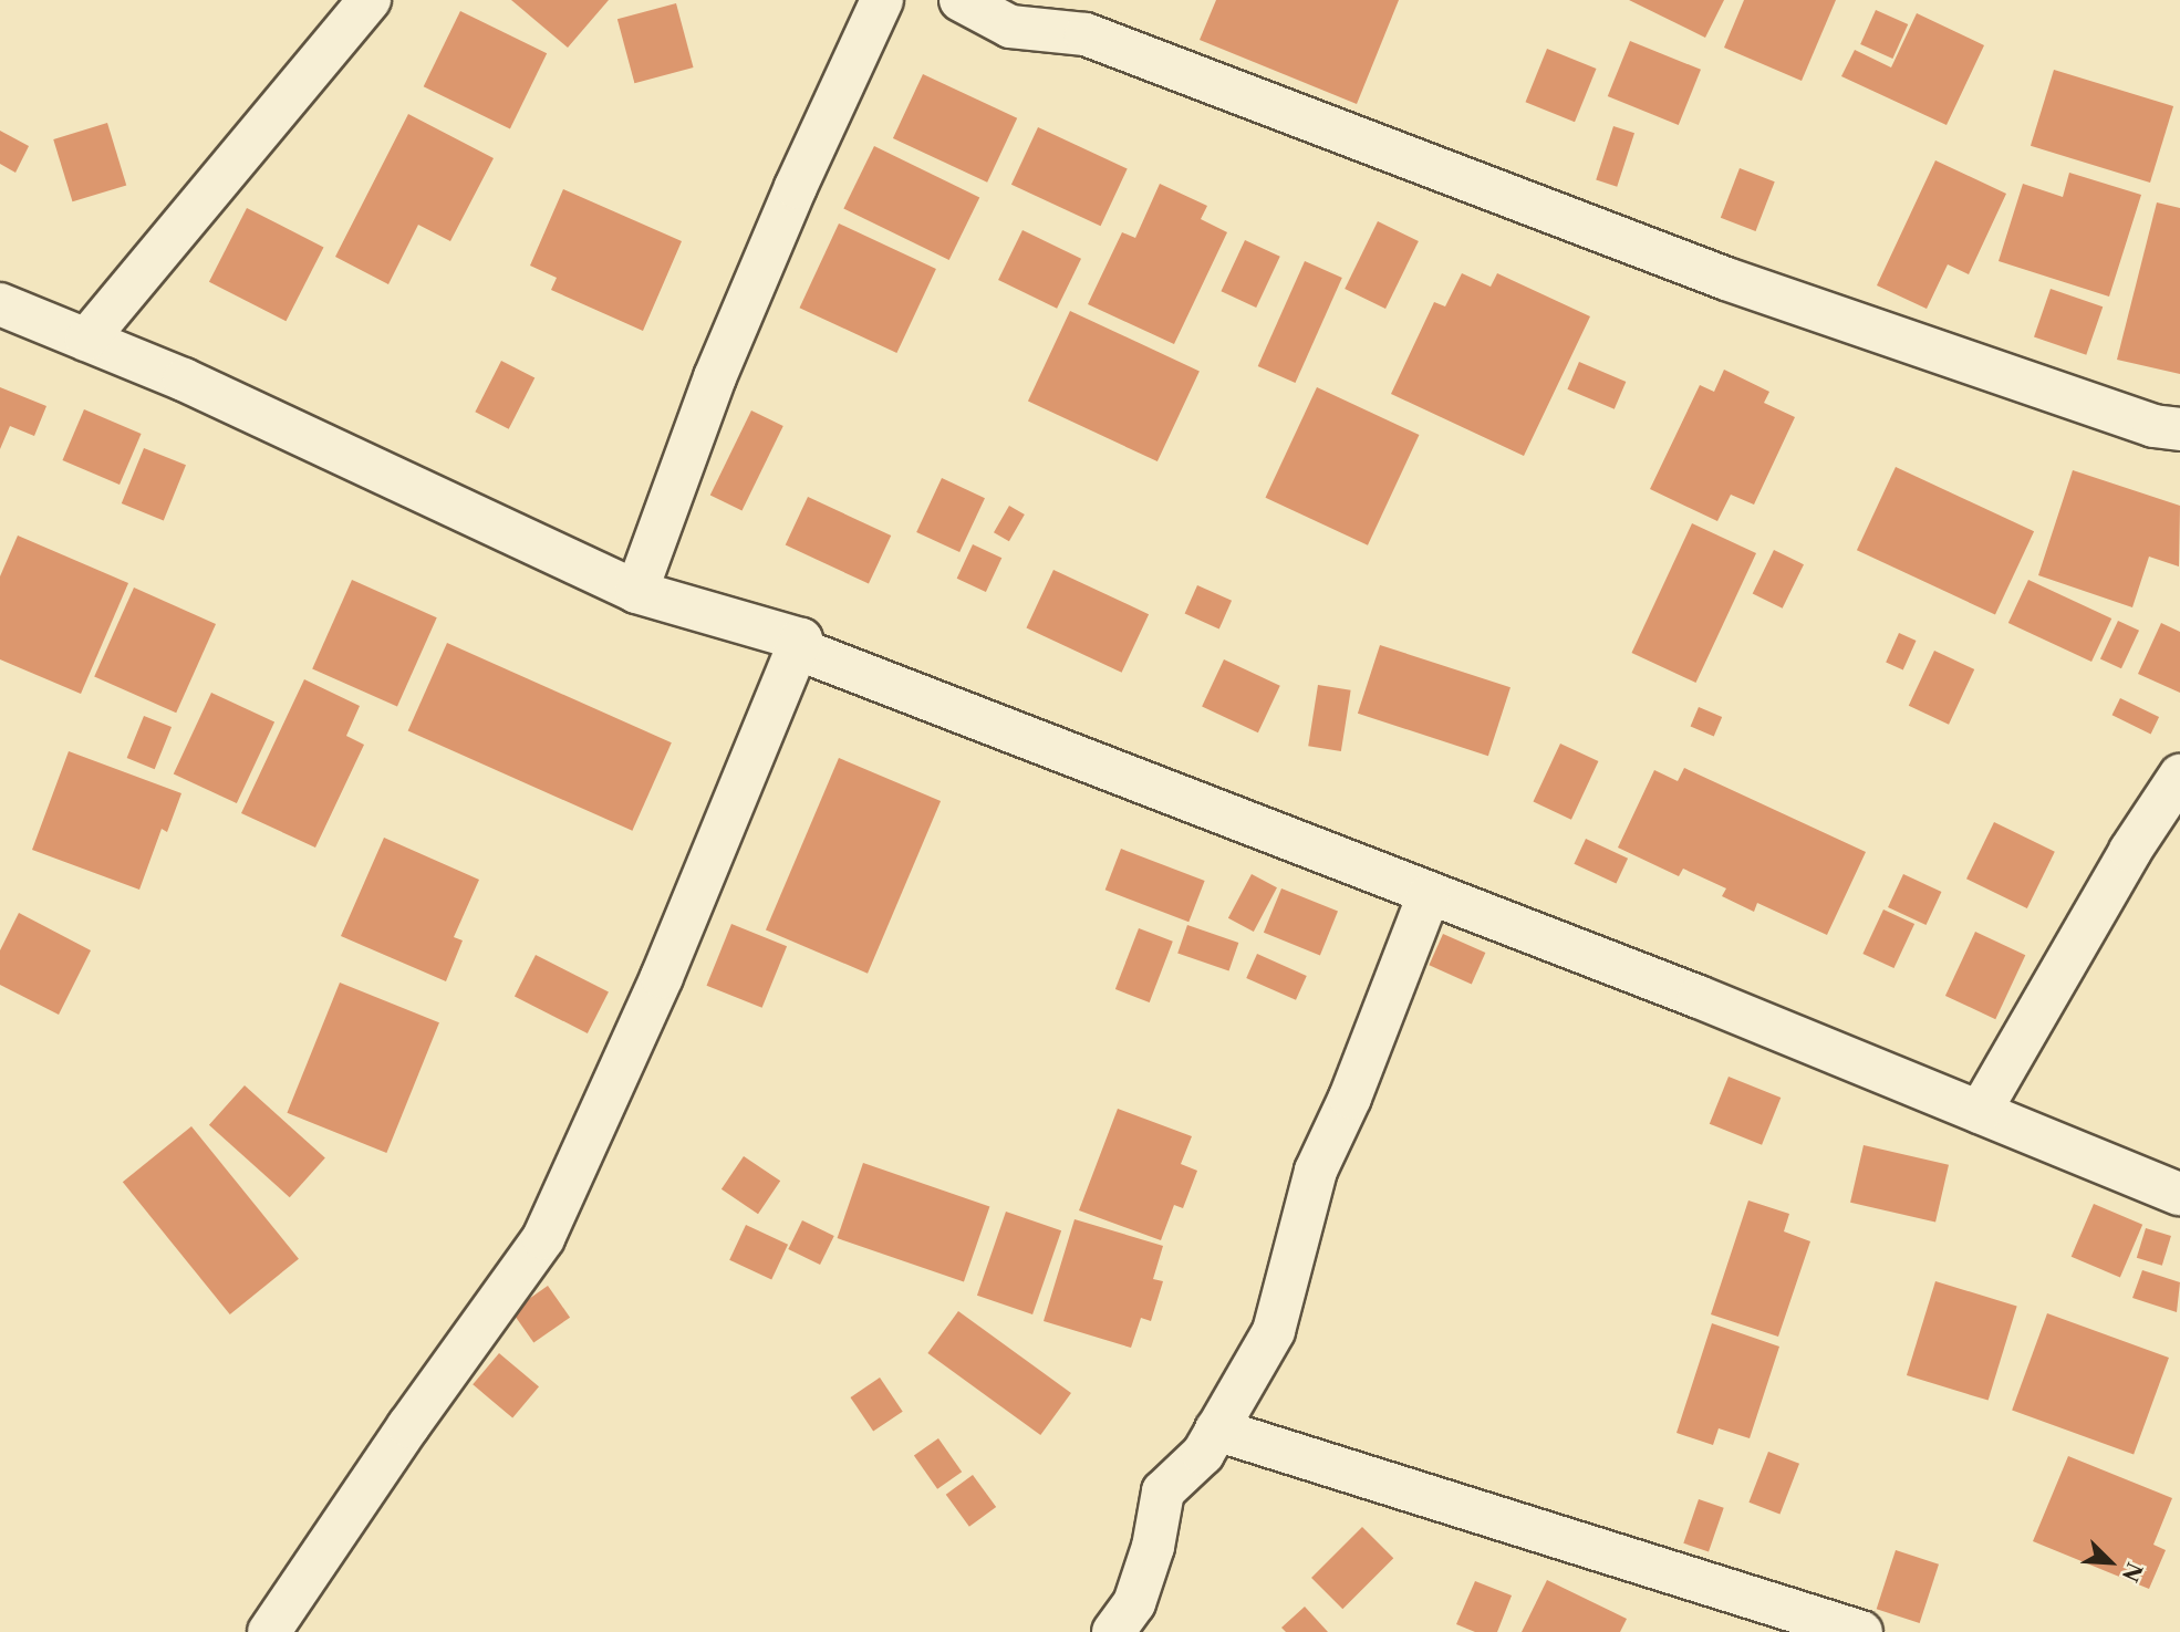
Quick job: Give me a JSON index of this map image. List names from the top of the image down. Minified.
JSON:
{"north":"bottom right"}
